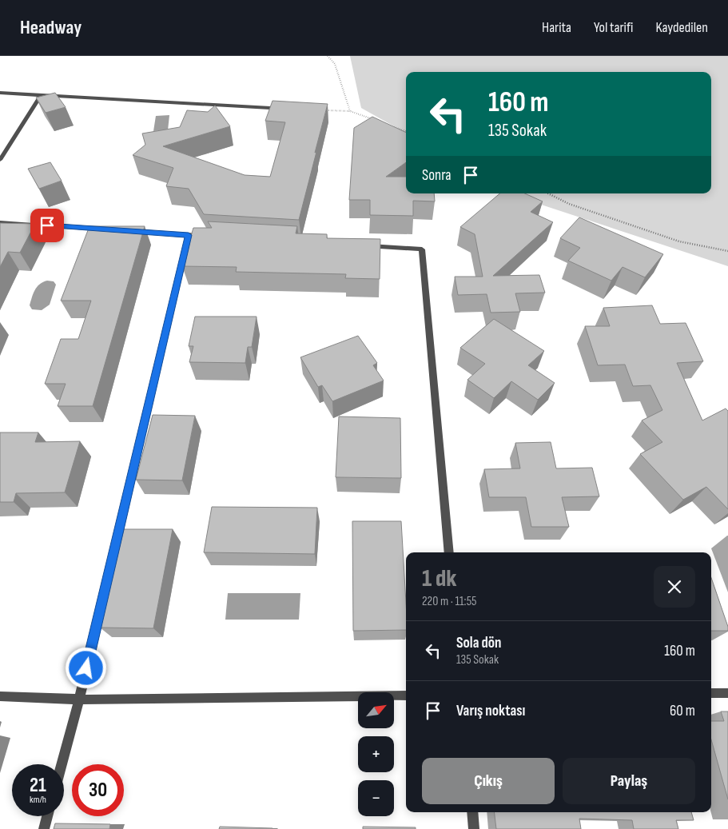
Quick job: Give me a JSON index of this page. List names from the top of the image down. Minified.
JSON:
{"north":"top right","page":{"header":"Headway","nav":["Harita","Yol tarifi","Kaydedilen"],"turn":["160 m","135 Sokak"],"then":"Sonra","heading":["1 dk","220 m · 11:55"],"list":[{"name":"Sola dön","note":"135 Sokak","value":"160 m"},{"name":"Varış noktası","value":"60 m"}],"map_buttons":["+","−"],"buttons":["Çıkış","Paylaş"],"speed":"21 km/h","limit":"30"}}
